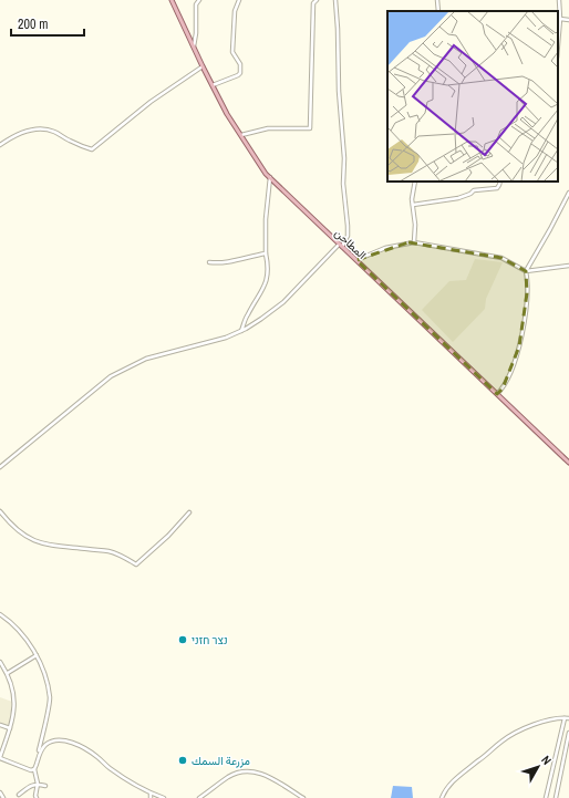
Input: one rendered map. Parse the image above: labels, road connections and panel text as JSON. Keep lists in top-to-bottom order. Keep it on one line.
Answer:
{"streets":{"main road":["المطاحن"]},"places":["נצר חזני","مزرعة السمك"],"scale_bar":"200 m","north":"top right"}
